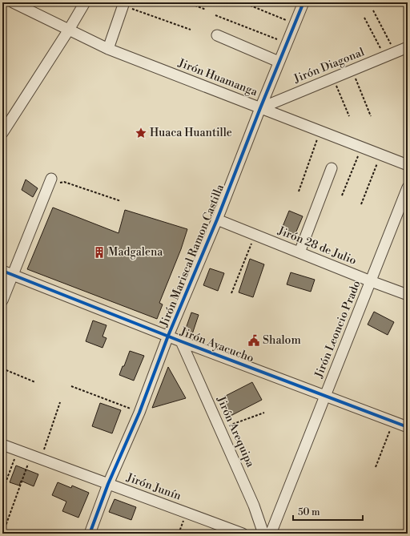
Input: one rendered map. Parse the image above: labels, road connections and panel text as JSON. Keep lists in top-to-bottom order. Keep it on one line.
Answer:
{"streets":{"street":["Jirón Diagonal","Jirón Huamanga","Jirón 28 de Julio","Jirón Mariscal Ramon Castilla","Jirón Leoncio Prado","Jirón Ayacucho","Jirón Arequipa","Jirón Junín"]},"crossings":[["Jirón Diagonal","Jirón Huamanga"],["Jirón Diagonal","Jirón Mariscal Ramon Castilla"],["Jirón Huamanga","Jirón Mariscal Ramon Castilla"],["Jirón 28 de Julio","Jirón Mariscal Ramon Castilla"],["Jirón 28 de Julio","Jirón Leoncio Prado"],["Jirón Mariscal Ramon Castilla","Jirón Ayacucho"],["Jirón Mariscal Ramon Castilla","Jirón Junín"],["Jirón Leoncio Prado","Jirón Ayacucho"],["Jirón Ayacucho","Jirón Arequipa"]],"places":{"place":["Huaca Huantille"],"building":["Madgalena"],"public building":["Shalom"]},"scale_bar":"50 m"}
